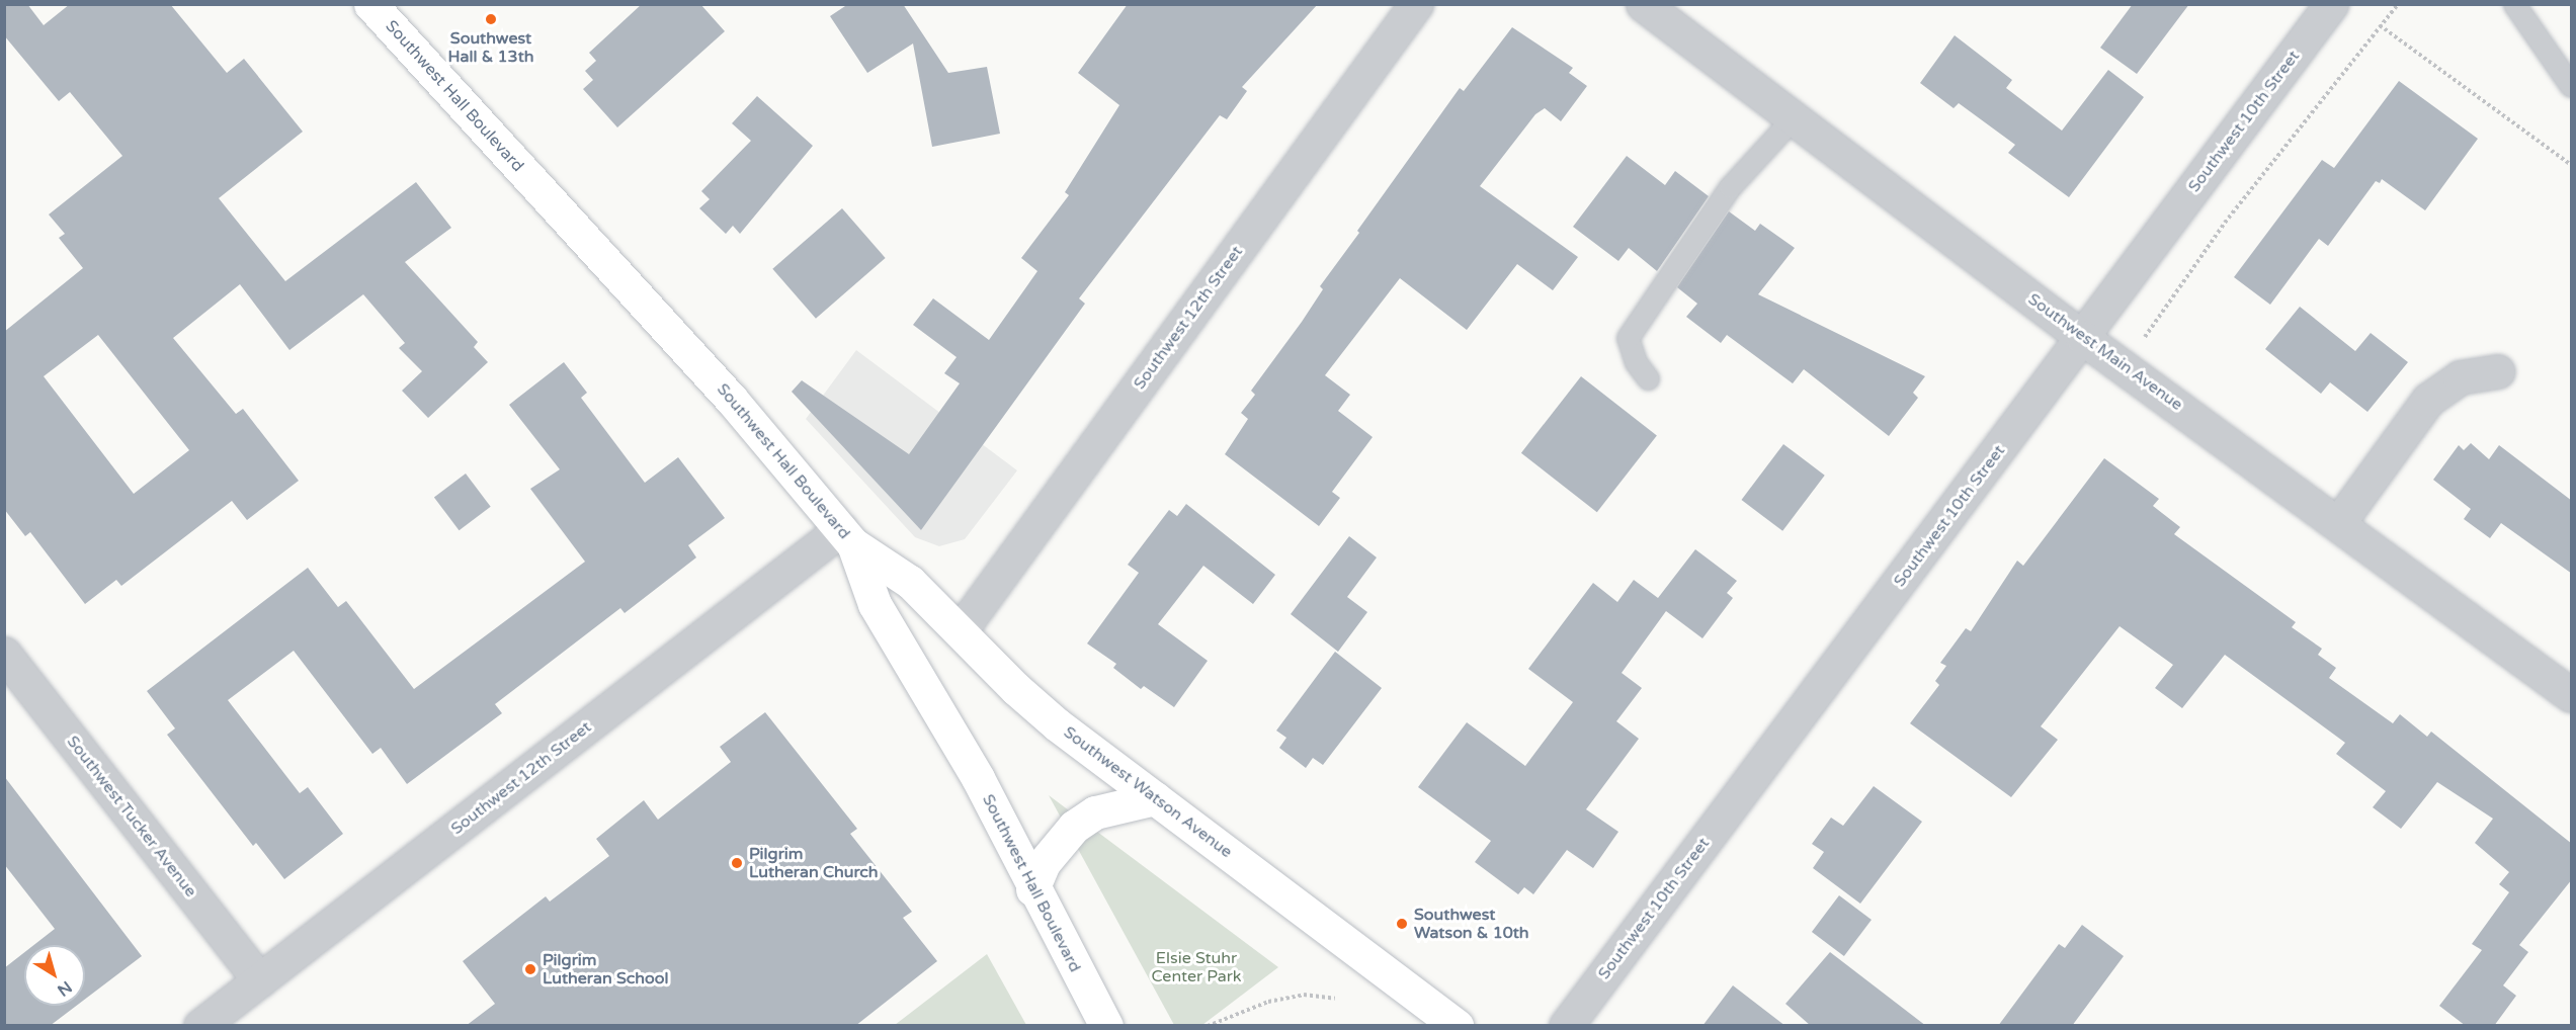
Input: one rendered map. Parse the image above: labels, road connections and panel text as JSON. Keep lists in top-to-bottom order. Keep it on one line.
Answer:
{"streets":{"main road":["Southwest Hall Boulevard","Southwest Watson Avenue"],"street":["Southwest 10th Street","Southwest 12th Street","Southwest Main Avenue","Southwest Tucker Avenue"]},"crossings":[["Southwest Hall Boulevard","Southwest 12th Street"],["Southwest Hall Boulevard","Southwest Watson Avenue"],["Southwest 10th Street","Southwest Main Avenue"],["Southwest 12th Street","Southwest Watson Avenue"],["Southwest 12th Street","Southwest Tucker Avenue"]],"parks":["Elsie Stuhr Center Park"],"places":["Southwest Hall & 13th","Pilgrim Lutheran Church","Southwest Watson & 10th","Pilgrim Lutheran School"],"north":"bottom right"}
